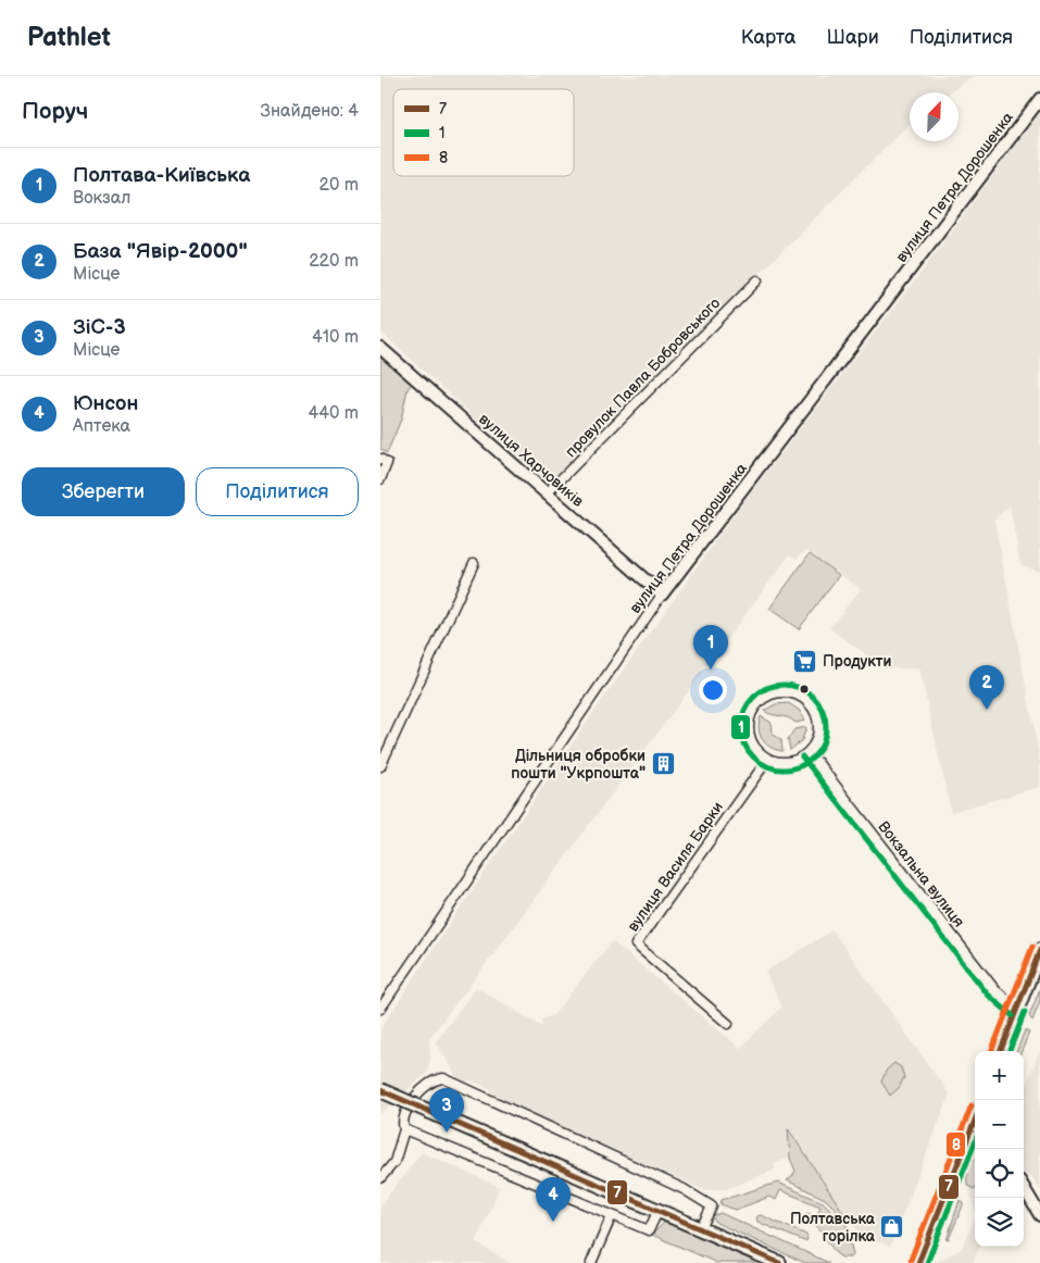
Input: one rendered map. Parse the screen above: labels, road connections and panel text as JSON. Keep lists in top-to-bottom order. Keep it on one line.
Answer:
{"streets":{"street":["вулиця Петра Дорошенка","провулок Павла Бобровського","вулиця Харчовиків","вулиця Василя Барки","Вокзальна вулиця"]},"crossings":[["вулиця Петра Дорошенка","вулиця Харчовиків"],["провулок Павла Бобровського","вулиця Харчовиків"],["вулиця Василя Барки","Вокзальна вулиця"]],"places":{"supermarket":["Продукти"],"building":["Дільниця обробки пошти \"Укрпошта\""],"shop":["Полтавська горілка"]},"lines":["transit line 1","transit line 8","transit line 7"],"legend":["7","1","8"],"north":"top right","page":{"header":"Pathlet","nav":["Карта","Шари","Поділитися"],"heading":["Поруч","Знайдено: 4"],"list":[{"mark":"1","name":"Полтава-Київська","note":"Вокзал","value":"20 m"},{"mark":"2","name":"База \"Явір-2000\"","note":"Місце","value":"220 m"},{"mark":"3","name":"ЗіС-3","note":"Місце","value":"410 m"},{"mark":"4","name":"Юнсон","note":"Аптека","value":"440 m"}],"buttons":["Зберегти","Поділитися"],"pins":["1","2","3","4"],"map_buttons":["+","−"]}}
